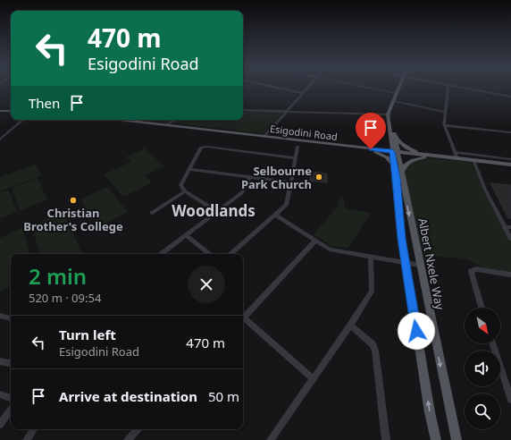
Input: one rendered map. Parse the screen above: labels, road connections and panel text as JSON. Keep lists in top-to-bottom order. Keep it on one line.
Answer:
{"streets":{"main road":["Esigodini Road","Albert Nxele Way"]},"crossings":[["Esigodini Road","Albert Nxele Way"]],"districts":["Woodlands"],"places":["Selbourne Park Church","Christian Brother's College"],"north":"bottom right","page":{"turn":["470 m","Esigodini Road"],"then":"Then","heading":["2 min","520 m · 09:54"],"list":[{"name":"Turn left","note":"Esigodini Road","value":"470 m"},{"name":"Arrive at destination","value":"50 m"}]}}
